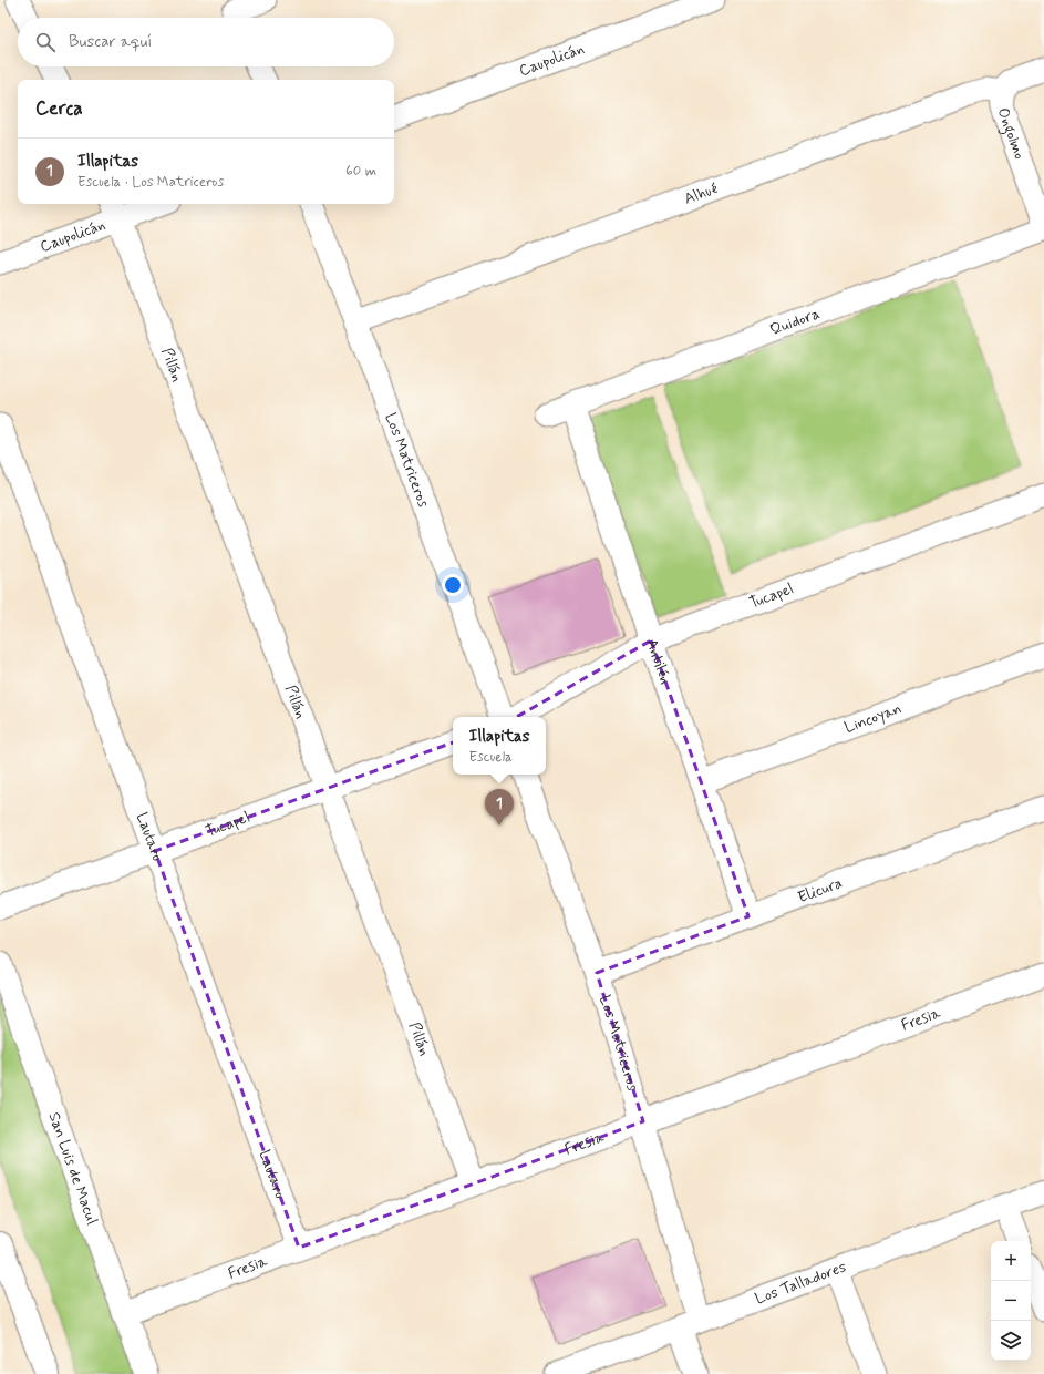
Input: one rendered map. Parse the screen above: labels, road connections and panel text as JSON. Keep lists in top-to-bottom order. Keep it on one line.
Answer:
{"streets":{"street":["Caupolicán","Ongolmo","Alhué","Quidora","Pillán","Los Matriceros","Tucapel","Antilén","Lincoyan","Lautaro","Elicura","Fresia","San Luis de Macul","Los Talladores"]},"crossings":[["Caupolicán","Pillán"],["Ongolmo","Alhué"],["Alhué","Los Matriceros"],["Quidora","Antilén"],["Pillán","Tucapel"],["Pillán","Fresia"],["Los Matriceros","Elicura"],["Los Matriceros","Fresia"],["Los Matriceros","Los Talladores"],["Tucapel","Antilén"],["Tucapel","Lautaro"],["Antilén","Lincoyan"],["Antilén","Elicura"],["Lautaro","Fresia"],["Fresia","San Luis de Macul"]],"page":{"search":"Buscar aquí","heading":"Cerca","list":[{"mark":"1","name":"Illapitas","note":"Escuela · Los Matriceros","value":"60 m"}],"popup":["Illapitas","Escuela"],"pins":"1","map_buttons":["+","−"]}}
